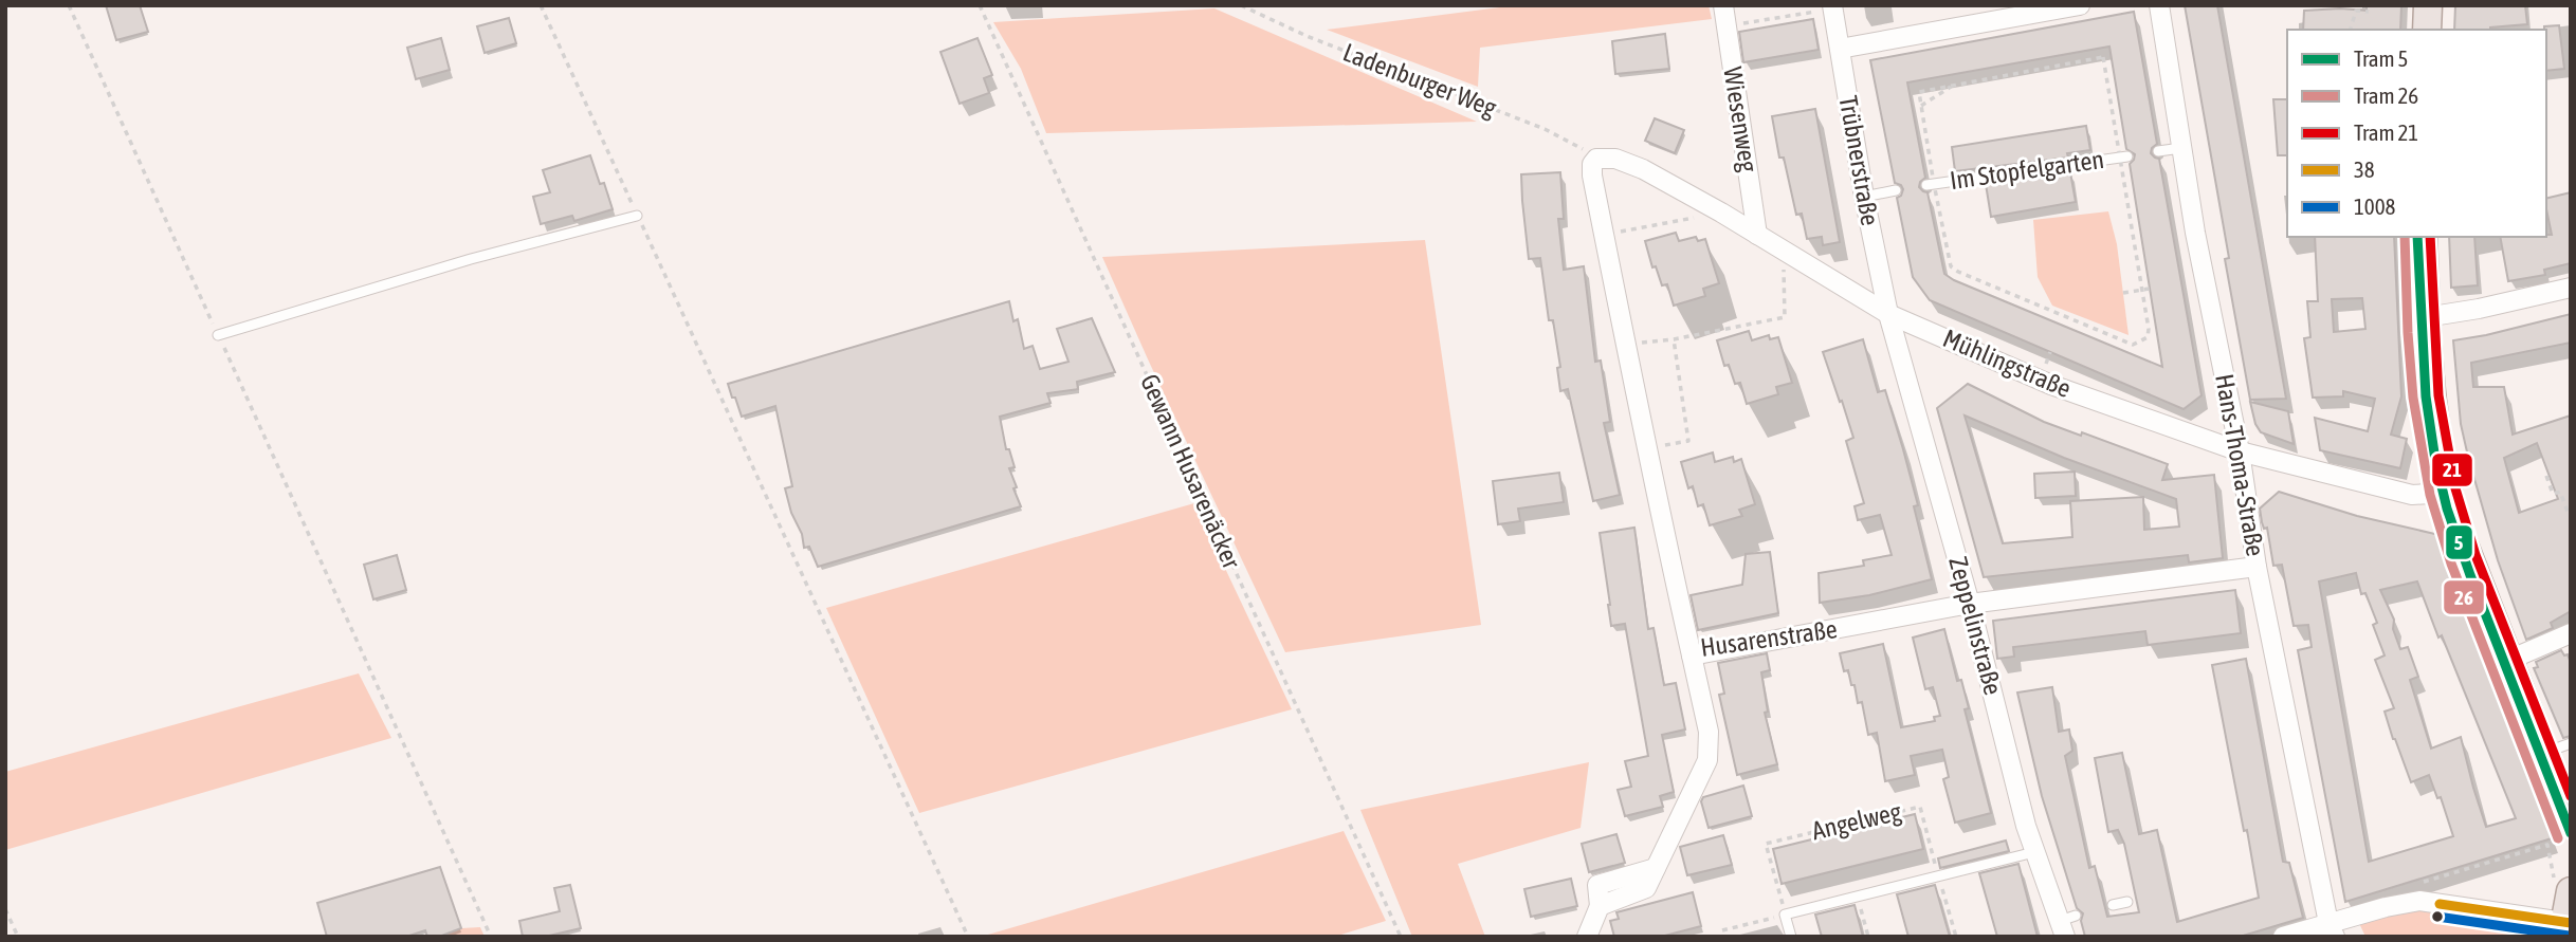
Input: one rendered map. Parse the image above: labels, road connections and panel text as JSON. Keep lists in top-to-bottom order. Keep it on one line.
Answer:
{"streets":{"street":["Wiesenweg","Trübnerstraße","Mühlingstraße","Hans-Thoma-Straße","Zeppelinstraße","Husarenstraße"],"lane":["Im Stopfelgarten"],"path":["Ladenburger Weg","Gewann Husarenäcker","Angelweg"]},"crossings":[["Ladenburger Weg","Mühlingstraße"],["Ladenburger Weg","Husarenstraße"],["Wiesenweg","Mühlingstraße"],["Trübnerstraße","Mühlingstraße"],["Trübnerstraße","Zeppelinstraße"],["Mühlingstraße","Hans-Thoma-Straße"],["Mühlingstraße","Zeppelinstraße"],["Mühlingstraße","Husarenstraße"],["Hans-Thoma-Straße","Husarenstraße"],["Zeppelinstraße","Husarenstraße"]],"lines":["tram line 5","tram line 26","tram line 21","transit line 38","transit line 1008"],"legend":["Tram 5","Tram 26","Tram 21","38","1008"]}
